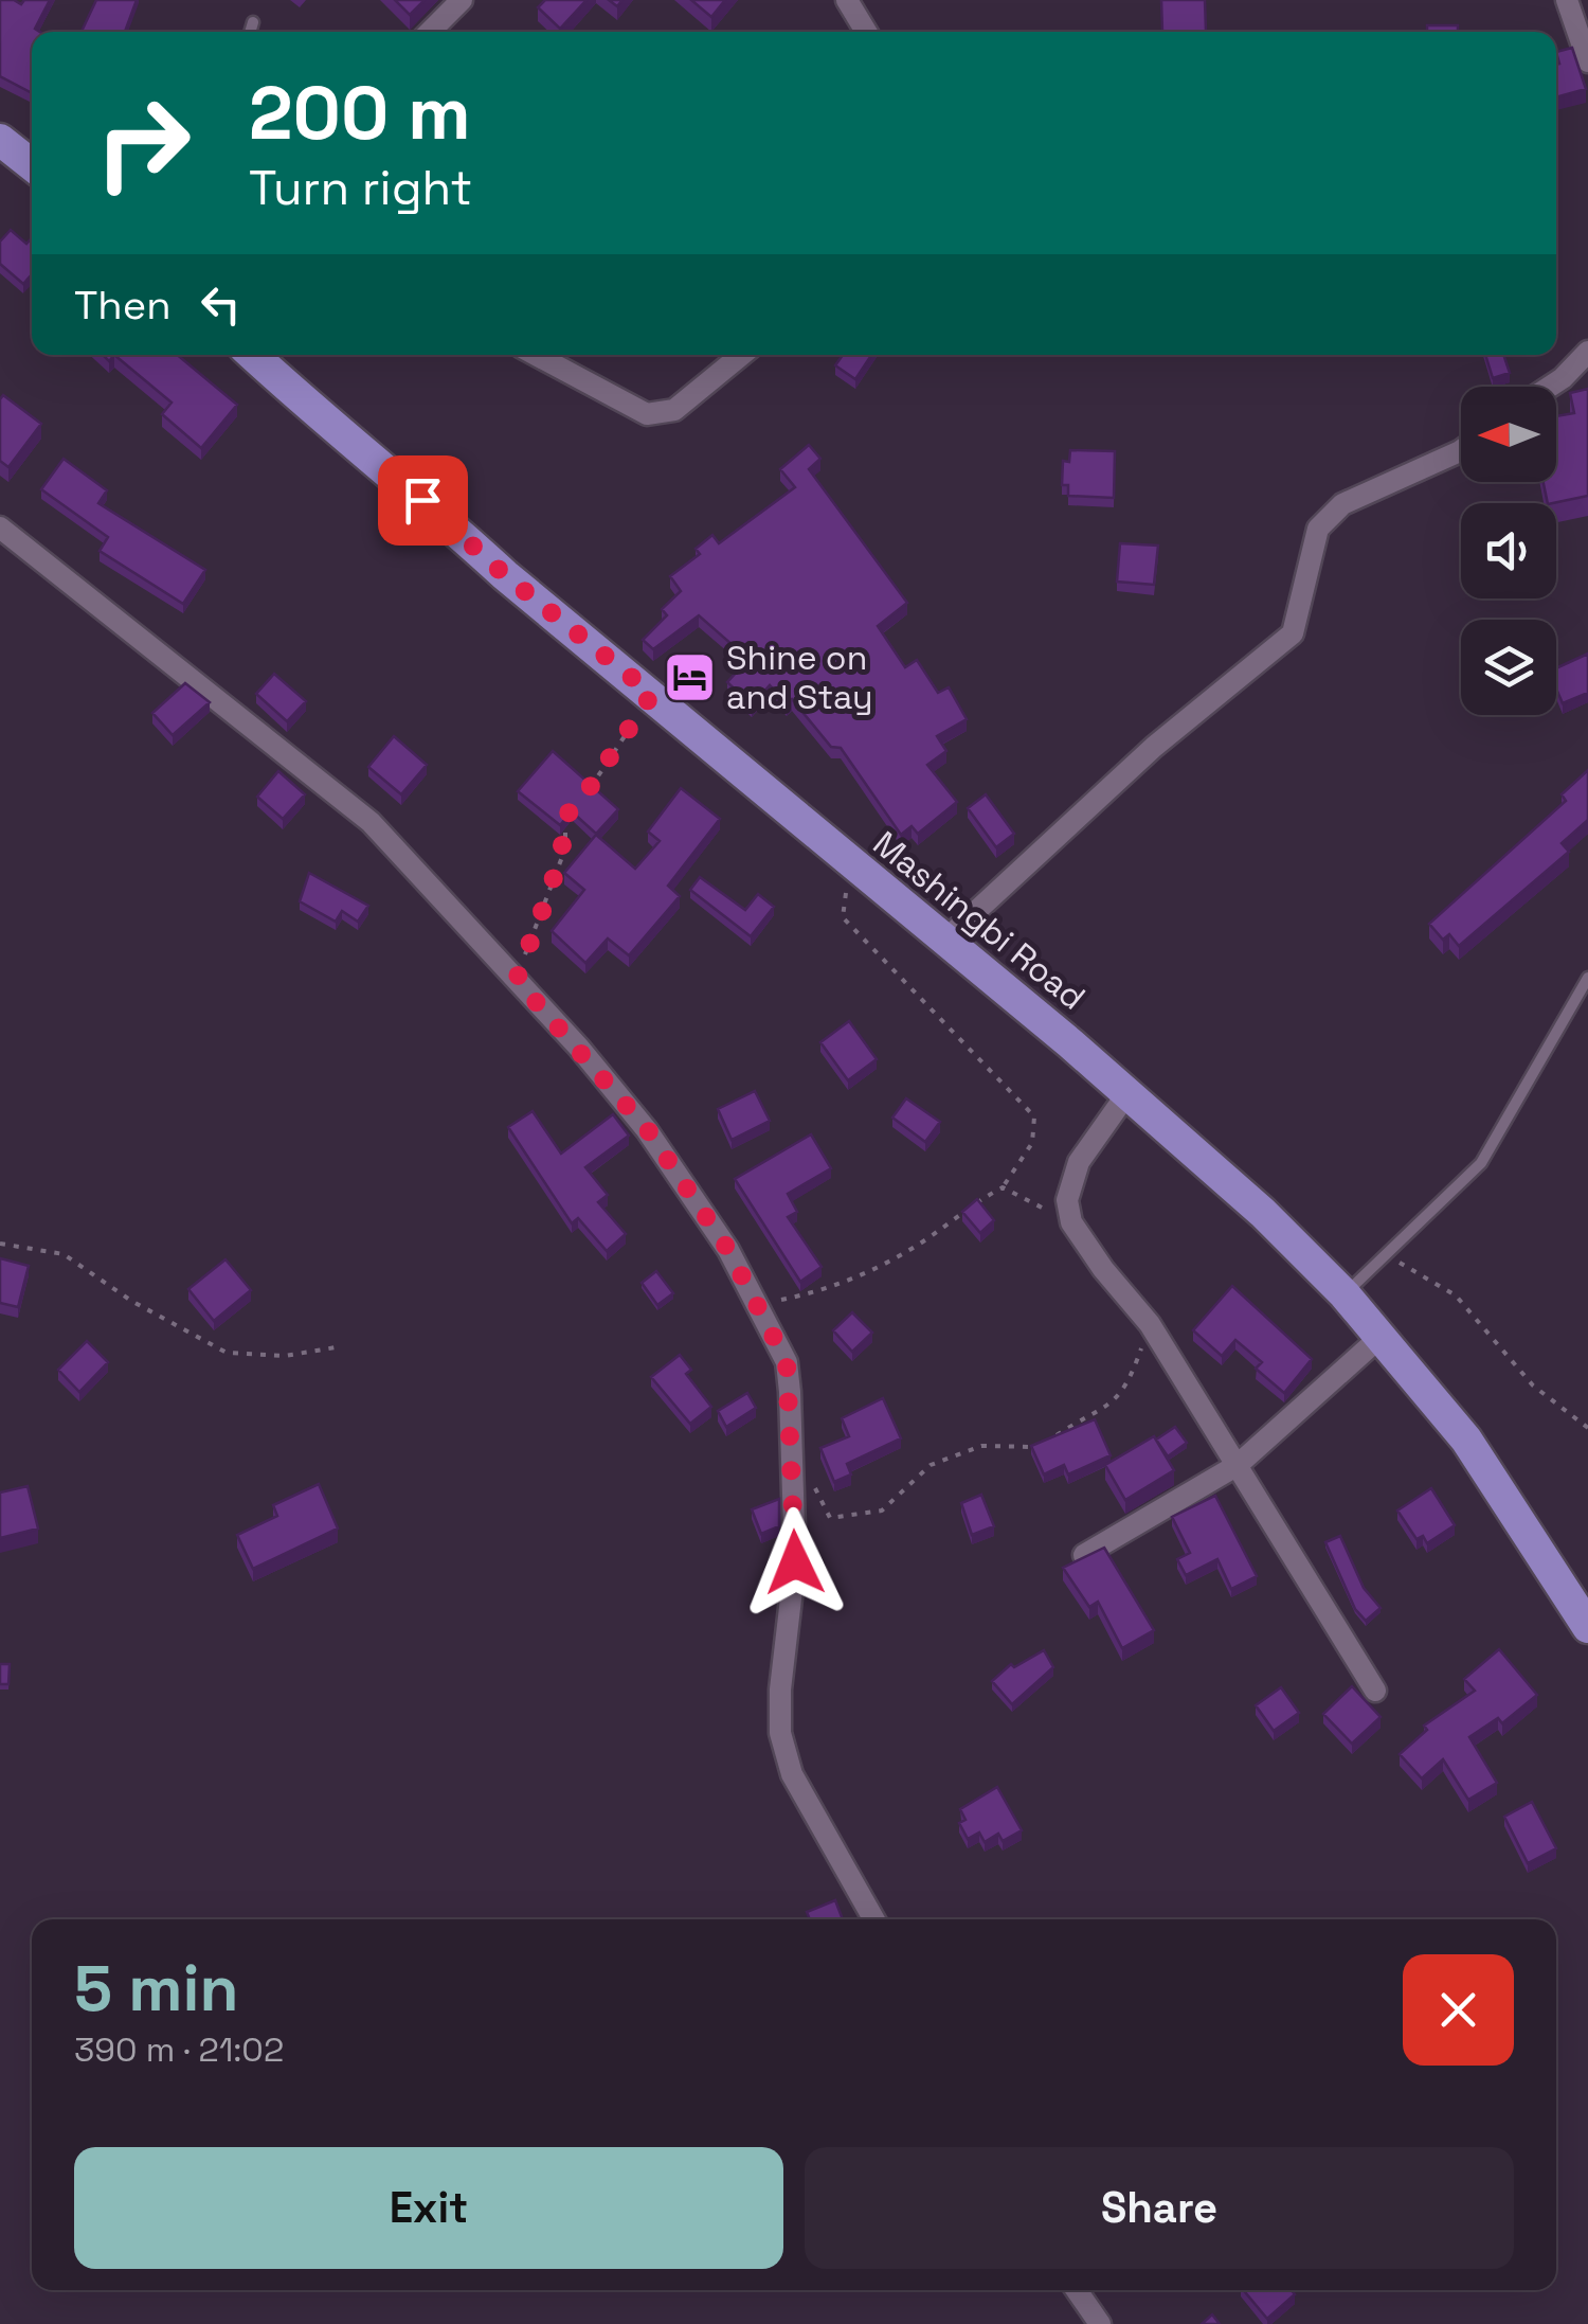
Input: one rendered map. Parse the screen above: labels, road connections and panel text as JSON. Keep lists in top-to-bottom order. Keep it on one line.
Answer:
{"streets":{"main road":["Mashingbi Road"]},"places":{"hotel":["Shine on and Stay"]},"north":"left","page":{"turn":["200 m","Turn right"],"then":"Then","heading":["5 min","390 m · 21:02"],"buttons":["Exit","Share"]}}
